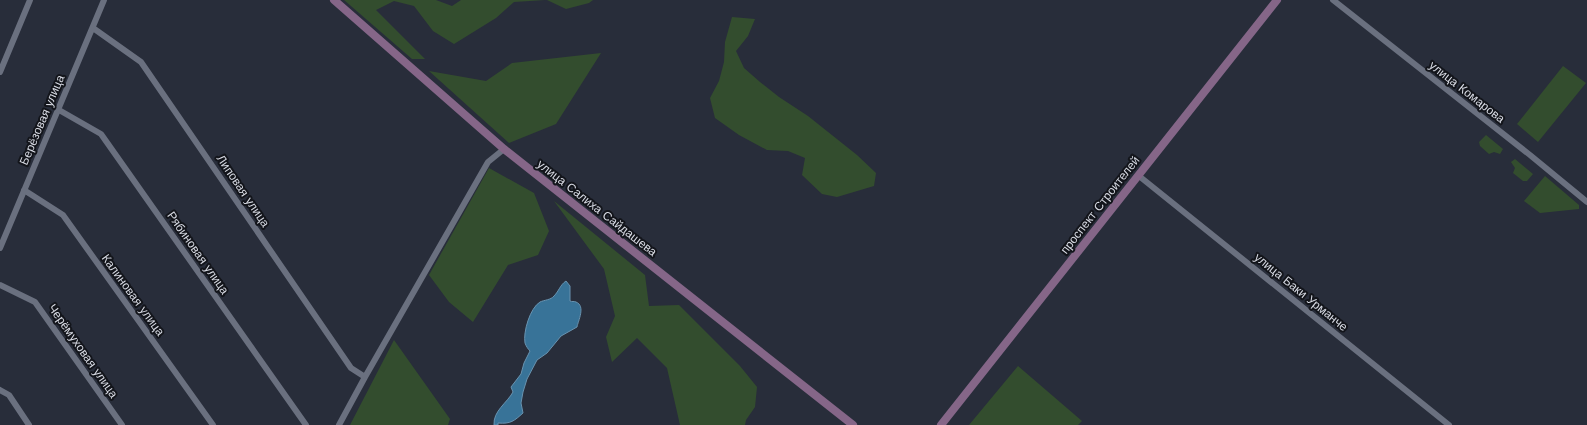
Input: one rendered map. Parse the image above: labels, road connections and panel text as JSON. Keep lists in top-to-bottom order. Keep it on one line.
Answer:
{"streets":{"street":["улица Комарова","Берёзовая улица","Липовая улица","проспект Строителей","улица Салиха Сайдашева","Рябиновая улица","улица Баки Урманче","Калиновая улица","Черёмуховая улица"]},"crossings":[["Берёзовая улица","Липовая улица"],["Берёзовая улица","Рябиновая улица"],["Берёзовая улица","Калиновая улица"],["проспект Строителей","улица Баки Урманче"]]}
